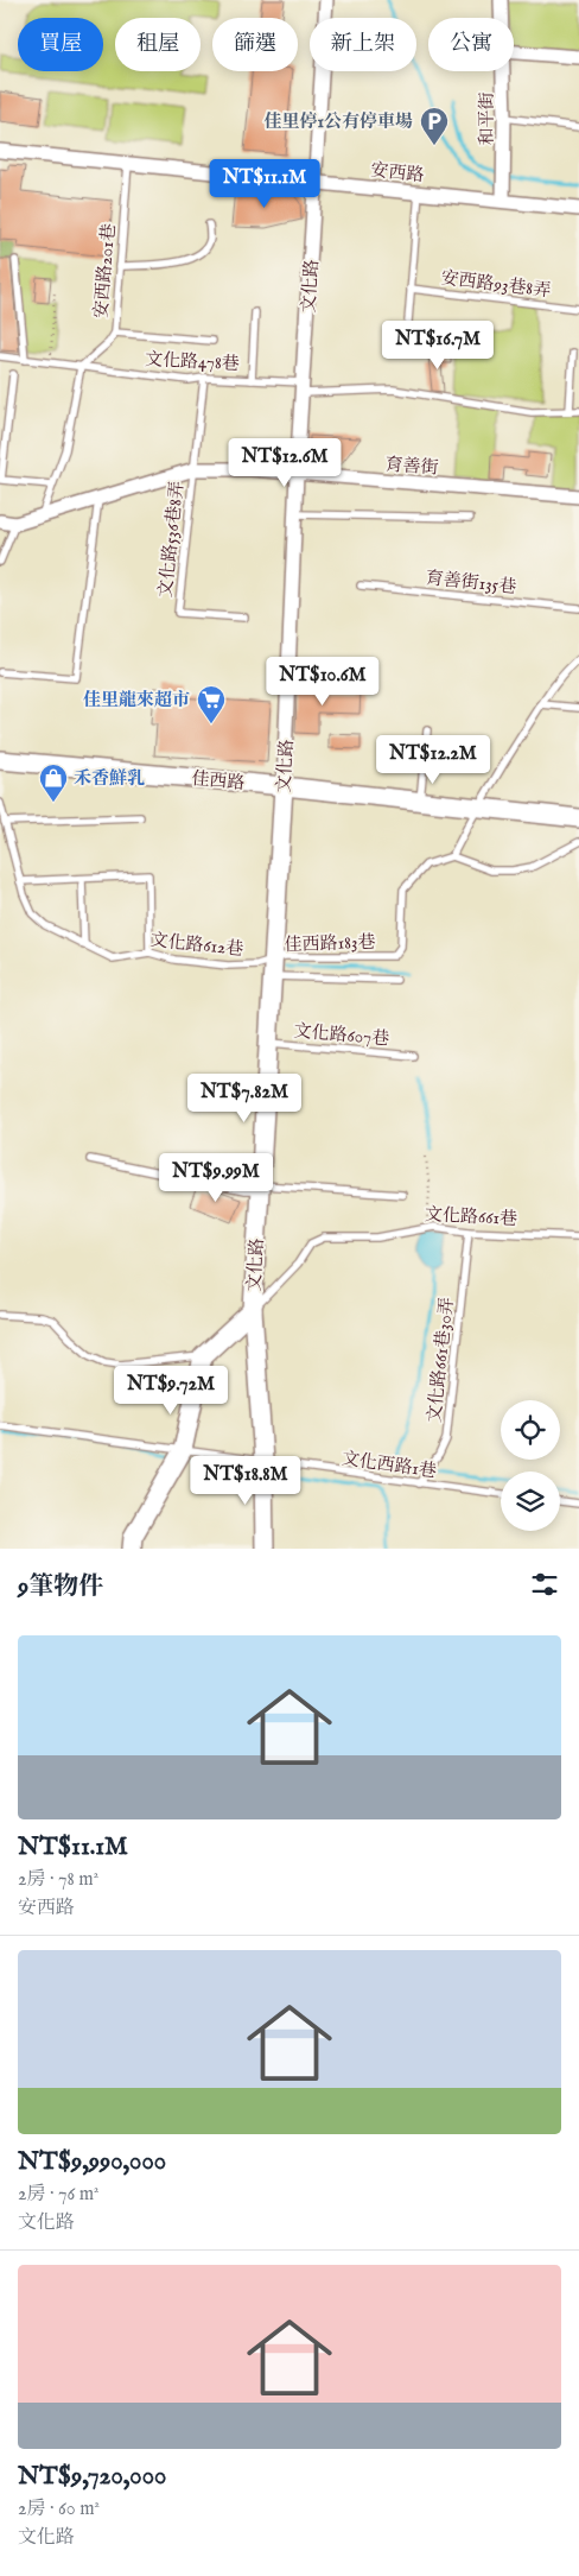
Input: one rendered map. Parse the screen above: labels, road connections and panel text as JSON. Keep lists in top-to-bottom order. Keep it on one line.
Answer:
{"streets":{"street":["和平街","安西路","文化路","育善街","佳西路"],"lane":["安西路201巷","安西路93巷8弄","文化路478巷","文化路536巷8弄","育善街135巷","佳西路183巷","文化路612巷","文化路607巷","文化路661巷","文化路661巷30弄","文化西路1巷"]},"crossings":[["和平街","安西路"],["安西路","安西路201巷"],["安西路","文化路"],["安西路201巷","文化路478巷"],["文化路","文化路478巷"],["文化路","育善街"],["文化路","佳西路"],["文化路","佳西路183巷"],["文化路","文化路612巷"],["文化路","文化路607巷"],["文化路","文化路661巷"],["文化路","文化西路1巷"],["文化路478巷","文化路536巷8弄"],["育善街","文化路536巷8弄"],["佳西路183巷","文化路612巷"],["文化路661巷","文化路661巷30弄"],["文化路661巷30弄","文化西路1巷"]],"places":{"parking":["佳里停1公有停車場"],"supermarket":["佳里龍來超市"],"shop":["禾香鮮乳"]},"page":{"chip":["買屋","租屋","篩選","新上架","公寓"],"price":["NT$11.1M","NT$16.7M","NT$12.6M","NT$10.6M","NT$12.2M","NT$7.82M","NT$9.99M","NT$9.72M","NT$18.8M"],"heading":"9筆物件","list":[{"name":"NT$11.1M","note":"2房 · 78 m² · 安西路"},{"name":"NT$9,990,000","note":"2房 · 76 m² · 文化路"},{"name":"NT$9,720,000","note":"2房 · 60 m² · 文化路"}]}}
